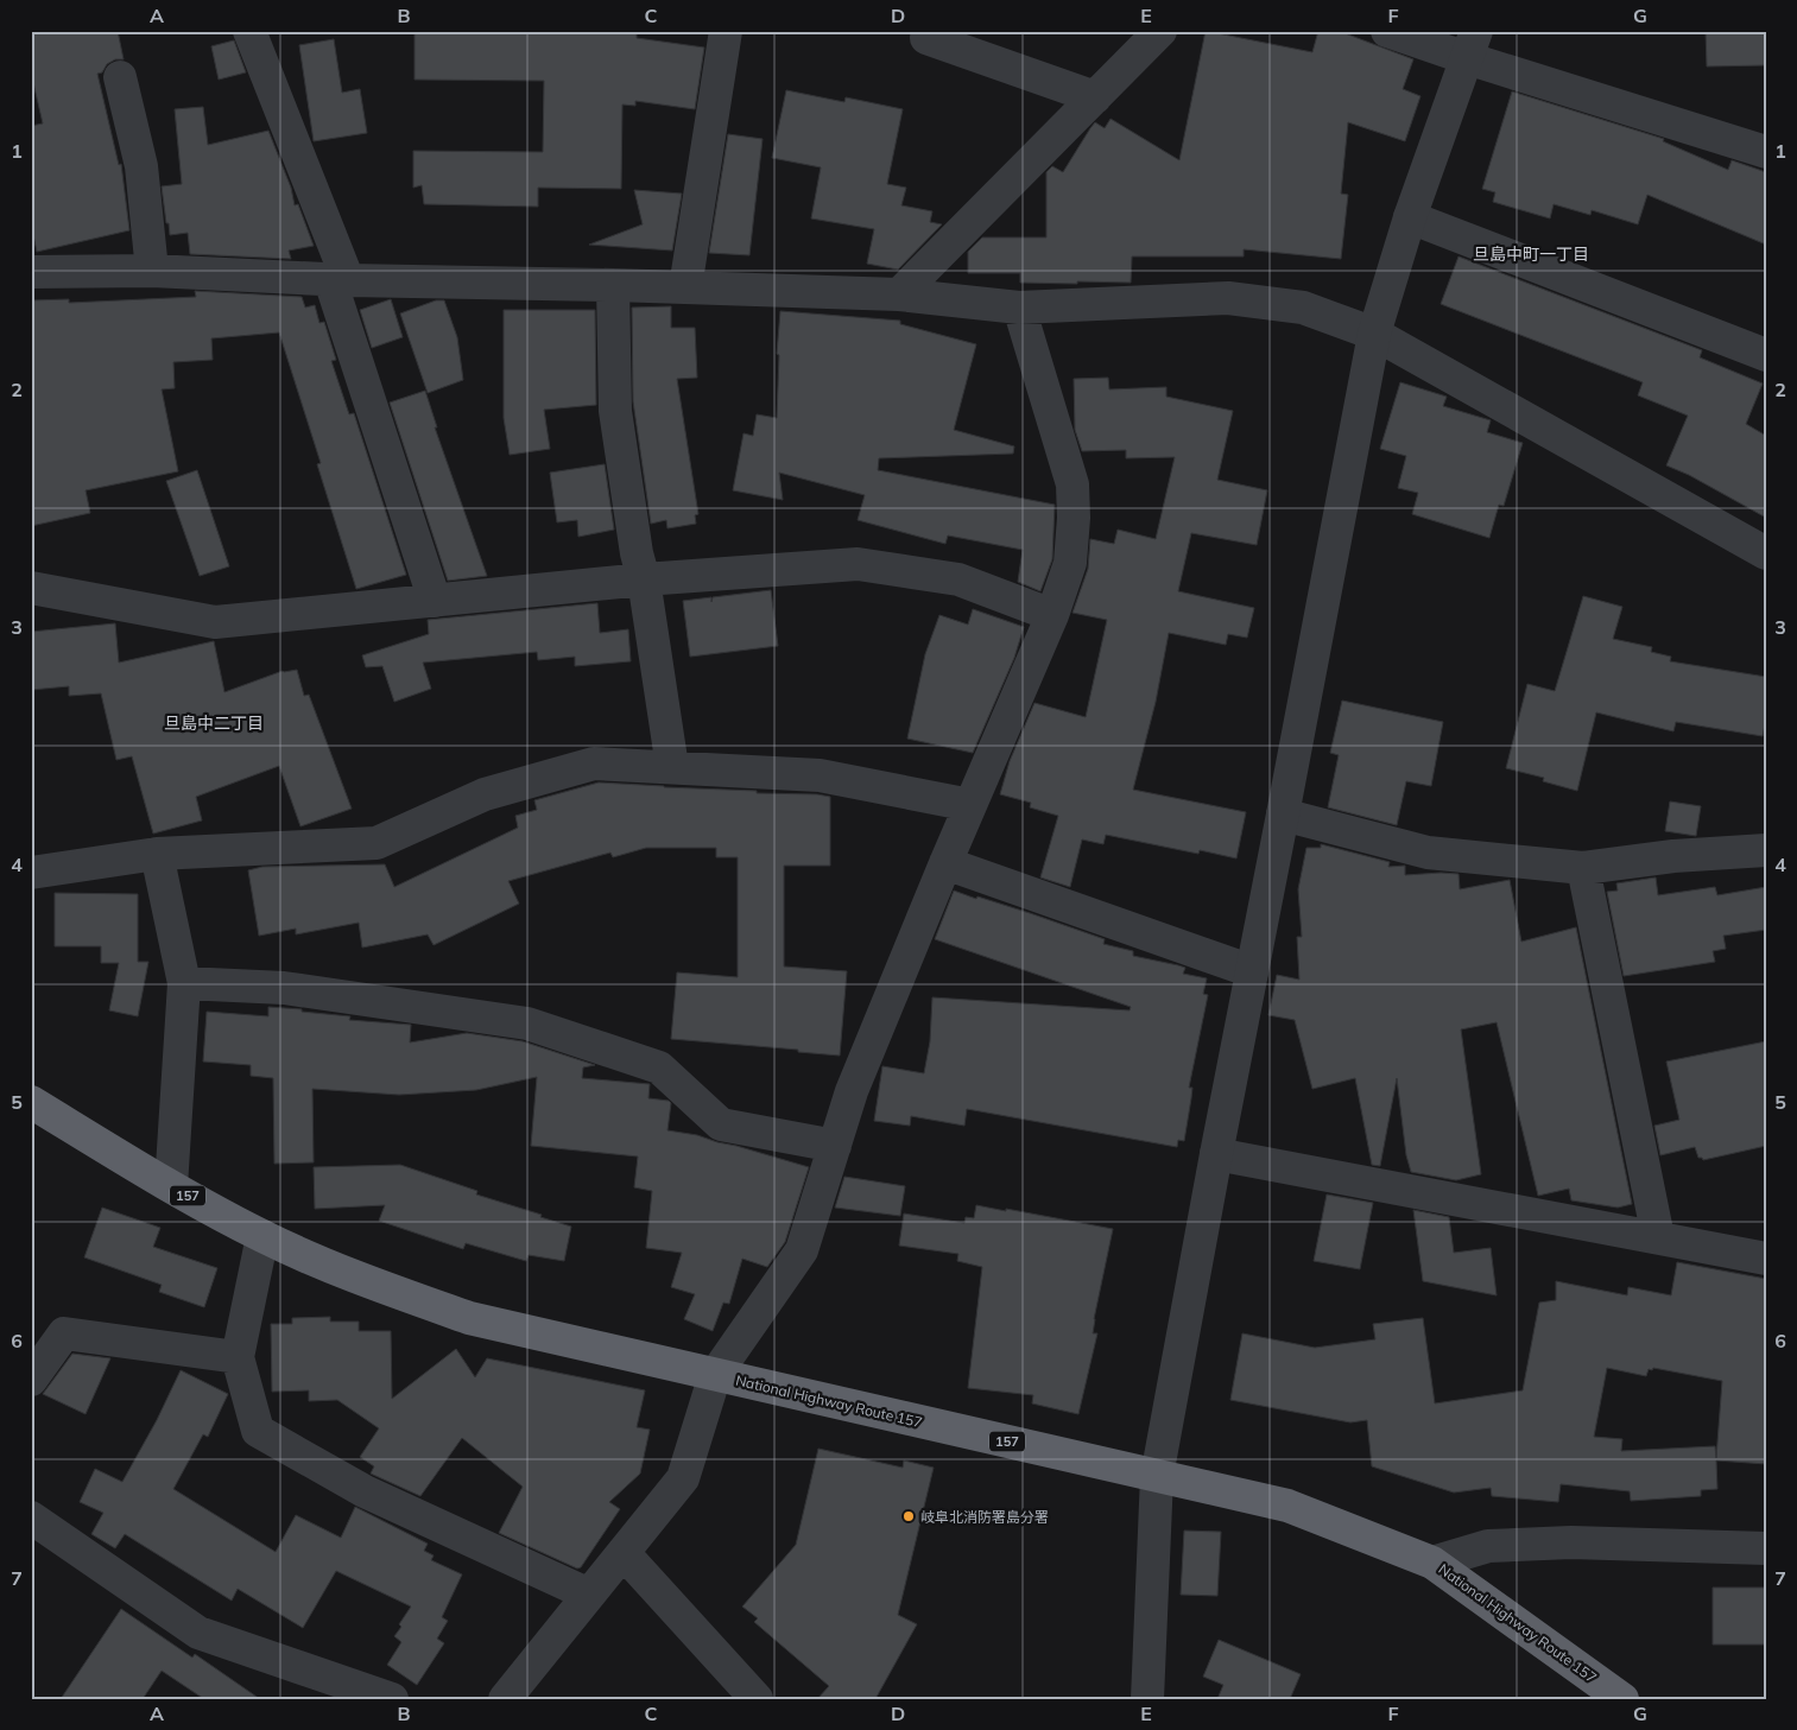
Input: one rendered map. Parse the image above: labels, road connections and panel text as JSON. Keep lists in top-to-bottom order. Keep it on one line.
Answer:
{"streets":{"highway":["157","National Highway Route 157"]},"districts":["旦島中町一丁目","旦島中二丁目"],"places":["岐阜北消防署島分署"],"grid":{"columns":["A","B","C","D","E","F","G"],"rows":["1","2","3","4","5","6","7"]}}
